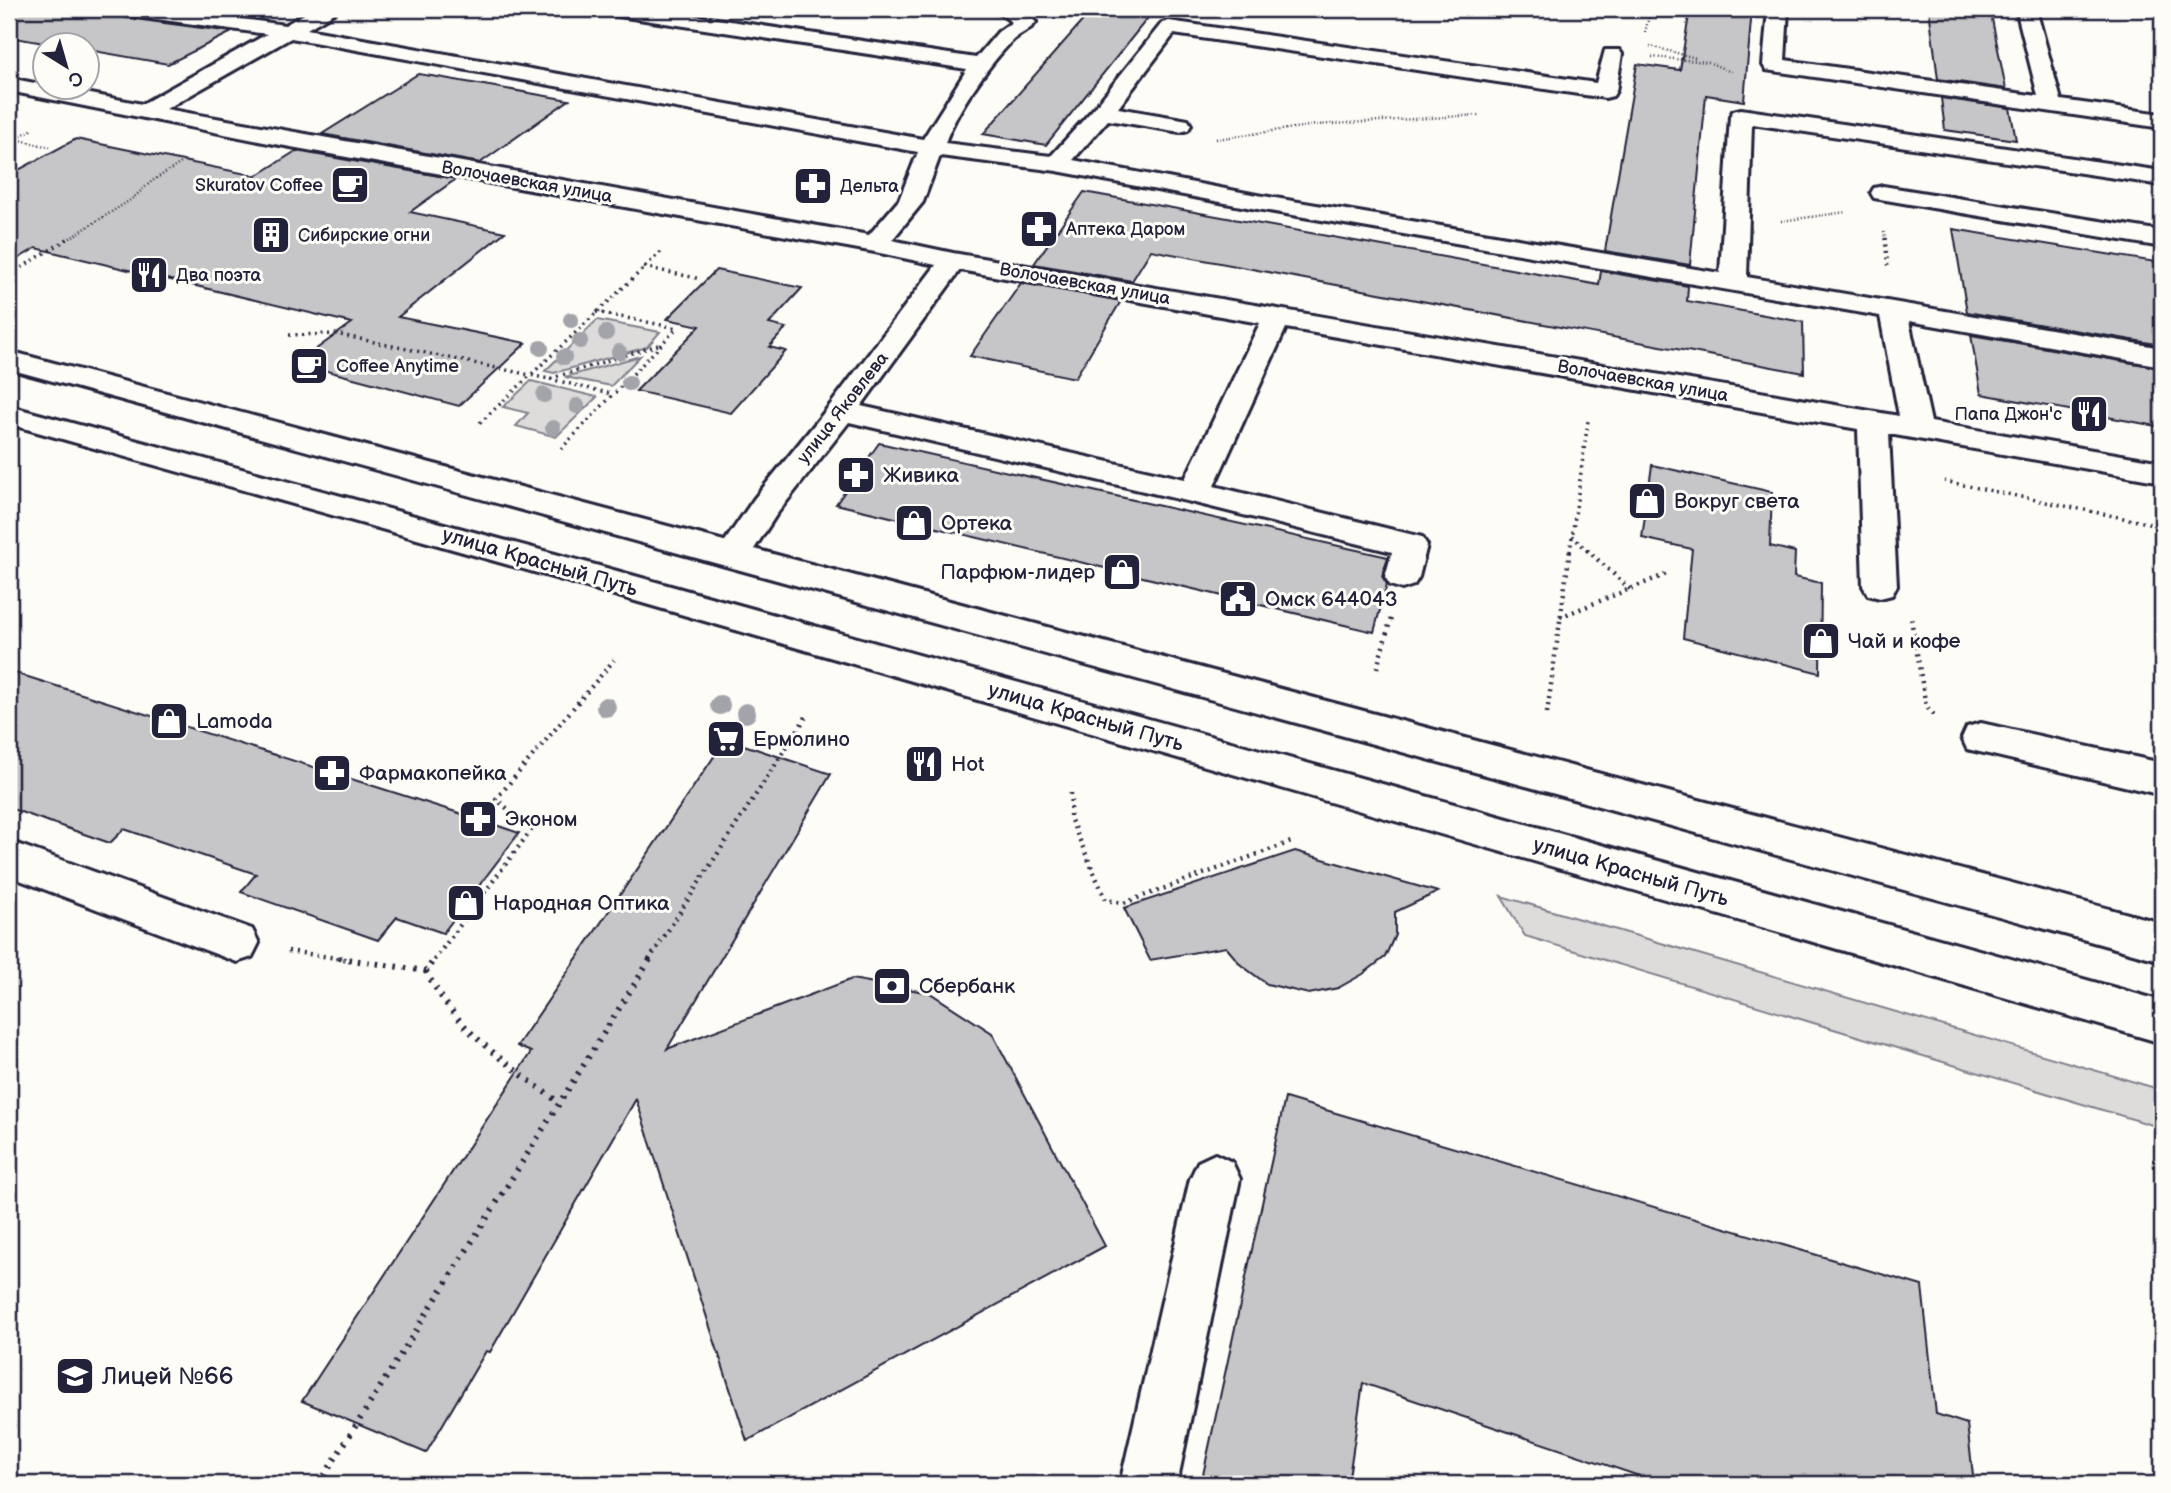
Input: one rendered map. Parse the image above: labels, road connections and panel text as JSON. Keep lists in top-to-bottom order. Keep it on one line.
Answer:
{"streets":{"street":["Волочаевская улица","улица Яковлева","улица Красный Путь"]},"crossings":[["Волочаевская улица","улица Яковлева"],["улица Яковлева","улица Красный Путь"]],"places":{"cafe":["Skuratov Coffee","Coffee Anytime"],"pharmacy":["Дельта","Аптека Даром","Живика","Фармакопейка","Эконом"],"building":["Сибирские огни"],"restaurant":["Два поэта","Папа Джон'с","Hot"],"shop":["Вокруг света","Ортека","Парфюм-лидер","Чай и кофе","Lamoda","Народная Оптика"],"public building":["Омск 644043"],"supermarket":["Ермолино"],"bank":["Сбербанк"],"school or university":["Лицей №66"]},"north":"bottom right"}
